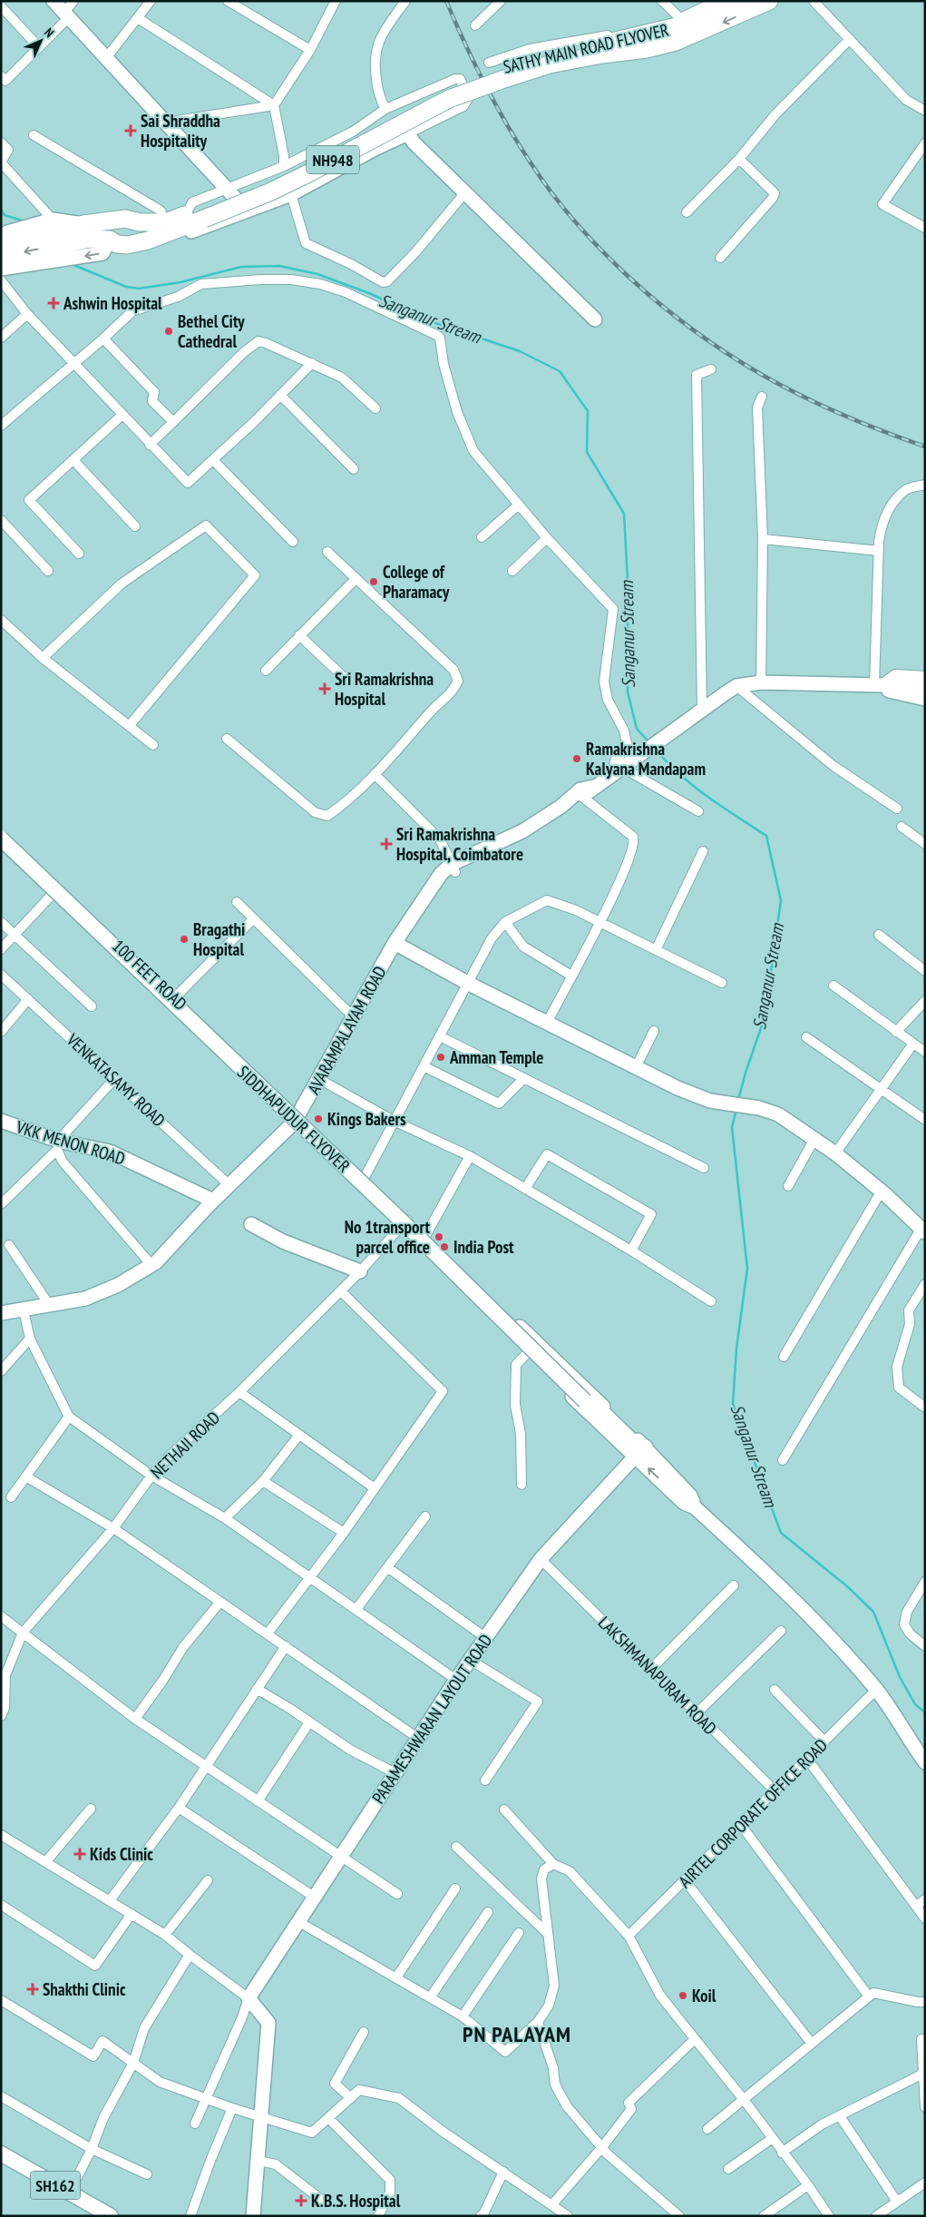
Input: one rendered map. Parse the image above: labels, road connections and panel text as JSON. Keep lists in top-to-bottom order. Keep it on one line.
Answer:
{"streets":{"highway":["SATHY MAIN ROAD FLYOVER","NH948"],"main road":["SIDDHAPUDUR FLYOVER","SH162"],"street":["100 FEET ROAD","AVARAMPALAYAM ROAD","VENKATASAMY ROAD","VKK MENON ROAD","NETHAJI ROAD","LAKSHMANAPURAM ROAD","PARAMESHWARAN LAYOUT ROAD","AIRTEL CORPORATE OFFICE ROAD"]},"crossings":[["SATHY MAIN ROAD FLYOVER","NH948"],["100 FEET ROAD","AVARAMPALAYAM ROAD"],["AVARAMPALAYAM ROAD","VENKATASAMY ROAD"],["AVARAMPALAYAM ROAD","VKK MENON ROAD"],["SIDDHAPUDUR FLYOVER","PARAMESHWARAN LAYOUT ROAD"],["LAKSHMANAPURAM ROAD","PARAMESHWARAN LAYOUT ROAD"],["LAKSHMANAPURAM ROAD","AIRTEL CORPORATE OFFICE ROAD"]],"districts":["PN PALAYAM"],"water":["Sanganur Stream"],"places":{"health":["Sai Shraddha Hospitality","Ashwin Hospital","Sri Ramakrishna Hospital","Sri Ramakrishna Hospital, Coimbatore","Kids Clinic","Shakthi Clinic","K.B.S. Hospital"],"other":["Bethel City Cathedral","College of Pharamacy","Ramakrishna Kalyana Mandapam","Bragathi Hospital","Amman Temple","Kings Bakers","No 1transport parcel office","India Post","Koil"]},"north":"top right"}
